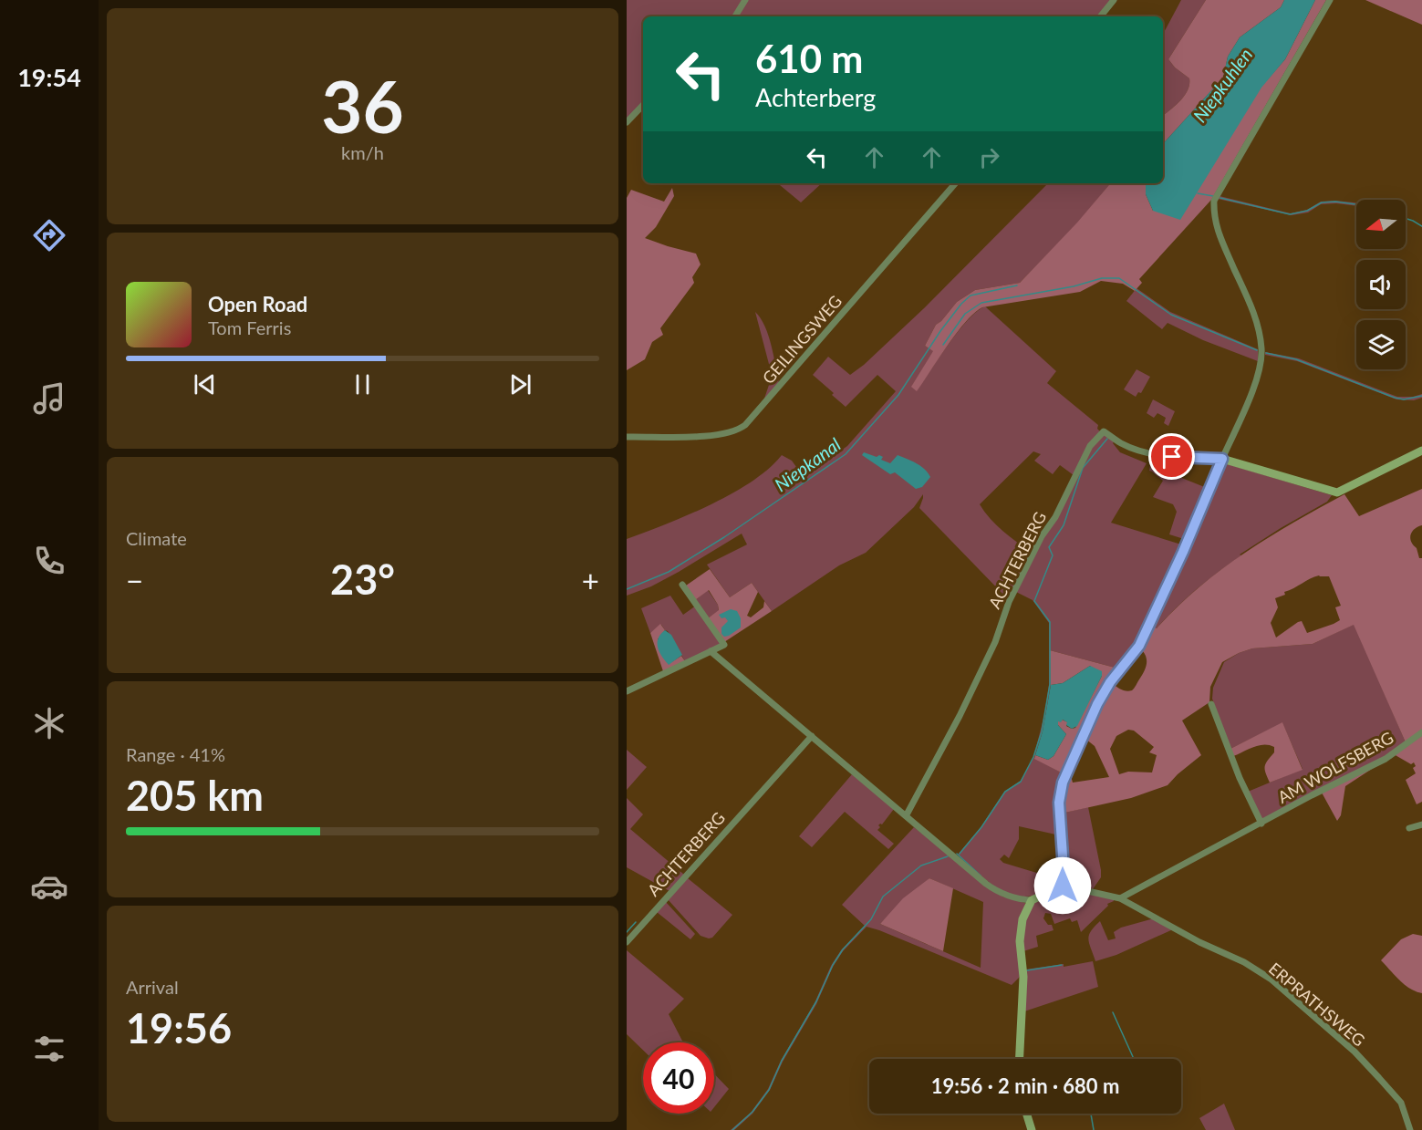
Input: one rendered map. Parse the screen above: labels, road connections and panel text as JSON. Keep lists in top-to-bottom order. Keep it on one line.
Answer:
{"streets":{"street":["GEILINGSWEG","ACHTERBERG","AM WOLFSBERG","ERPRATHSWEG"]},"crossings":[["AM WOLFSBERG","ERPRATHSWEG"]],"water":["Niepkuhlen","Niepkanal"],"north":"left","page":{"tabs":"19:54","tile":[["36","km/h"],"Climate",["Range · 41%","205 km"],["Arrival","19:56"]],"turn":["610 m","Achterberg"],"song":["Open Road","Tom Ferris"],"heat":["−","23°","+"],"limit":"40","trip":"19:56 · 2 min · 680 m"}}
